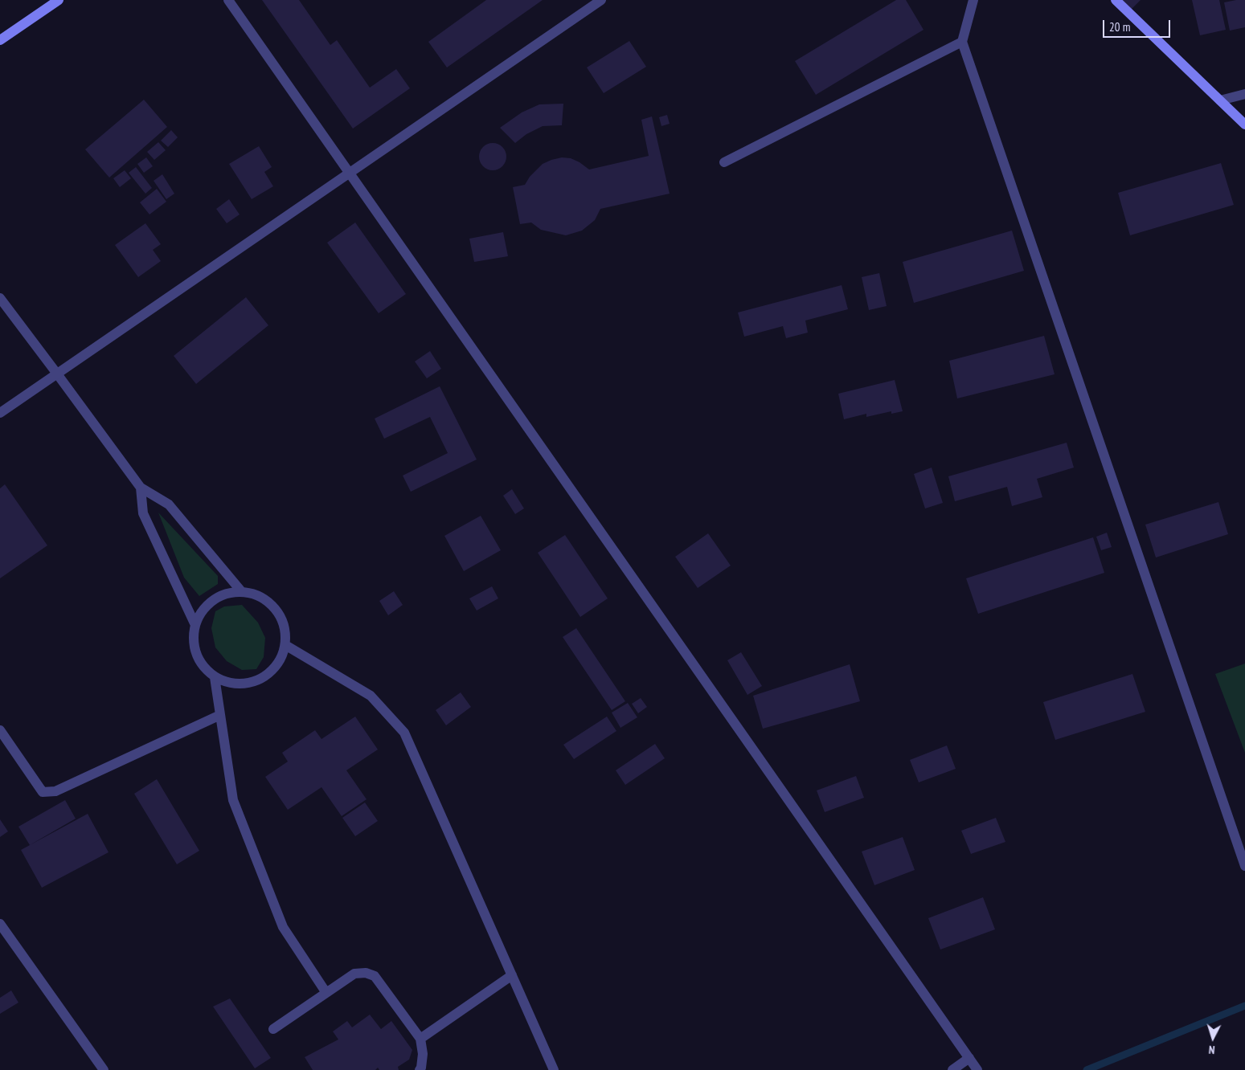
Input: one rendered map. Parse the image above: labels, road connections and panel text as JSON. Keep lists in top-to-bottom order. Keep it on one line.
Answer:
{"scale_bar":"20 m","north":"bottom"}
